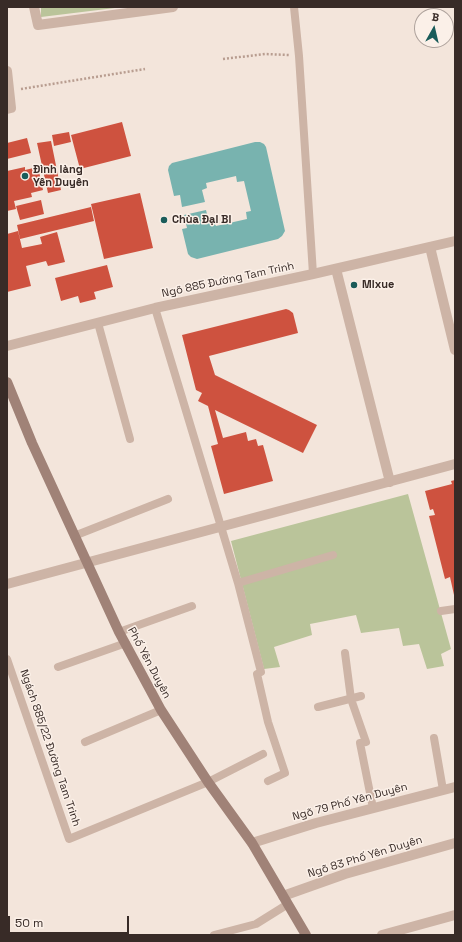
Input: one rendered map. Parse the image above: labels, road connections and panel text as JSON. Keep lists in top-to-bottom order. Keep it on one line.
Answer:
{"streets":{"street":["Ngõ 885 Đường Tam Trinh","Phố Yên Duyên","Ngõ 79 Phố Yên Duyên","Ngõ 83 Phố Yên Duyên"],"lane":["Ngách 885/22 Đường Tam Trinh"]},"crossings":[["Phố Yên Duyên","Ngách 885/22 Đường Tam Trinh"],["Phố Yên Duyên","Ngõ 79 Phố Yên Duyên"],["Phố Yên Duyên","Ngõ 83 Phố Yên Duyên"]],"places":["Đình làng Yên Duyên","Chùa Đại Bi","Mixue"],"scale_bar":"50 m","north":"top"}
